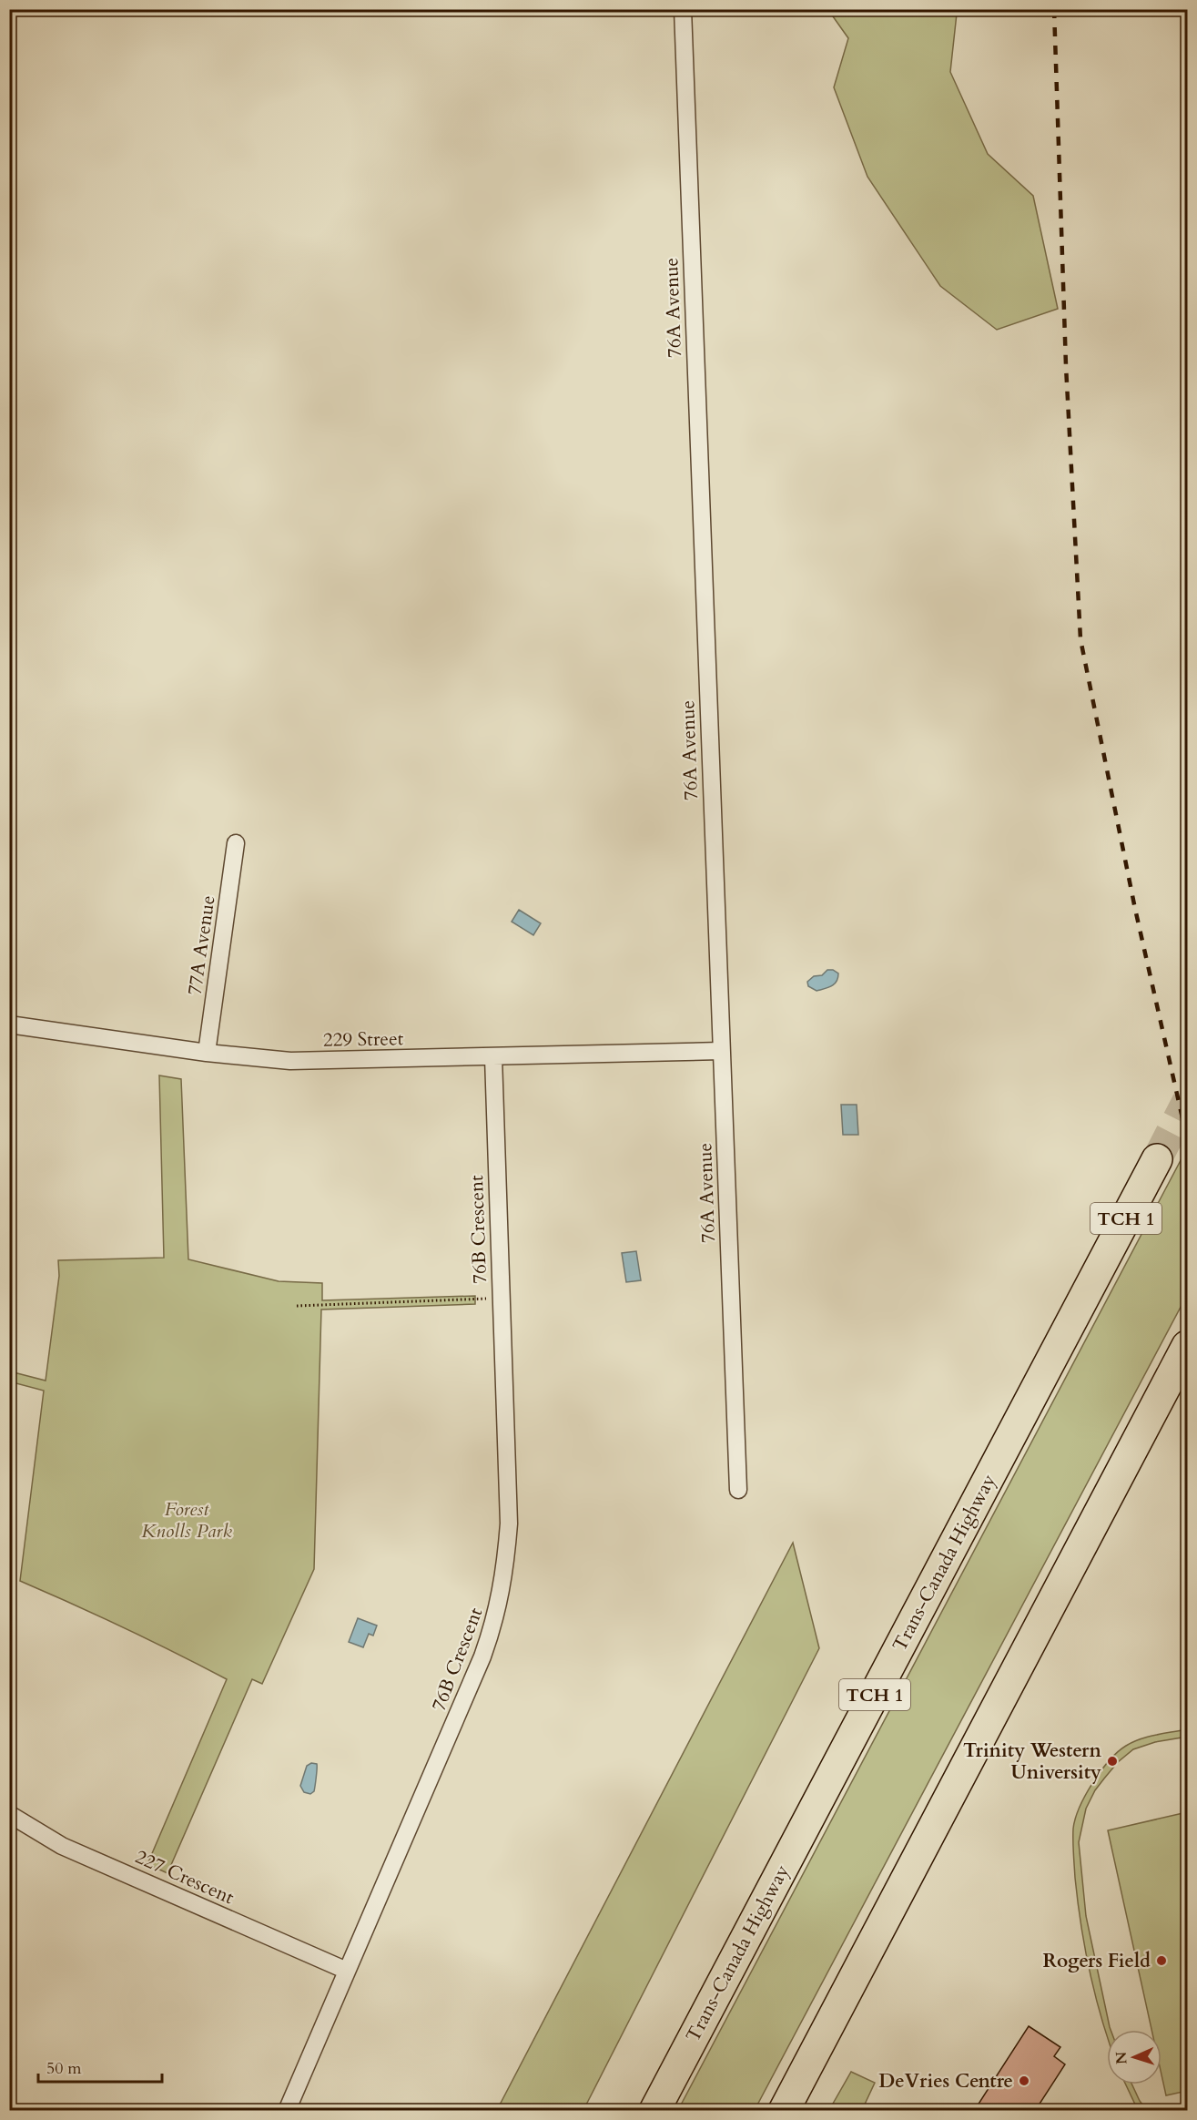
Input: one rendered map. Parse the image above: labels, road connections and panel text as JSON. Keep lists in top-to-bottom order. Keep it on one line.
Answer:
{"streets":{"highway":["TCH 1","Trans-Canada Highway"],"street":["76A Avenue","77A Avenue","229 Street","76B Crescent","227 Crescent"]},"crossings":[["76A Avenue","229 Street"],["77A Avenue","229 Street"],["229 Street","76B Crescent"],["76B Crescent","227 Crescent"]],"parks":["Forest Knolls Park"],"places":["Trinity Western University","Rogers Field","DeVries Centre"],"scale_bar":"50 m","north":"left"}
